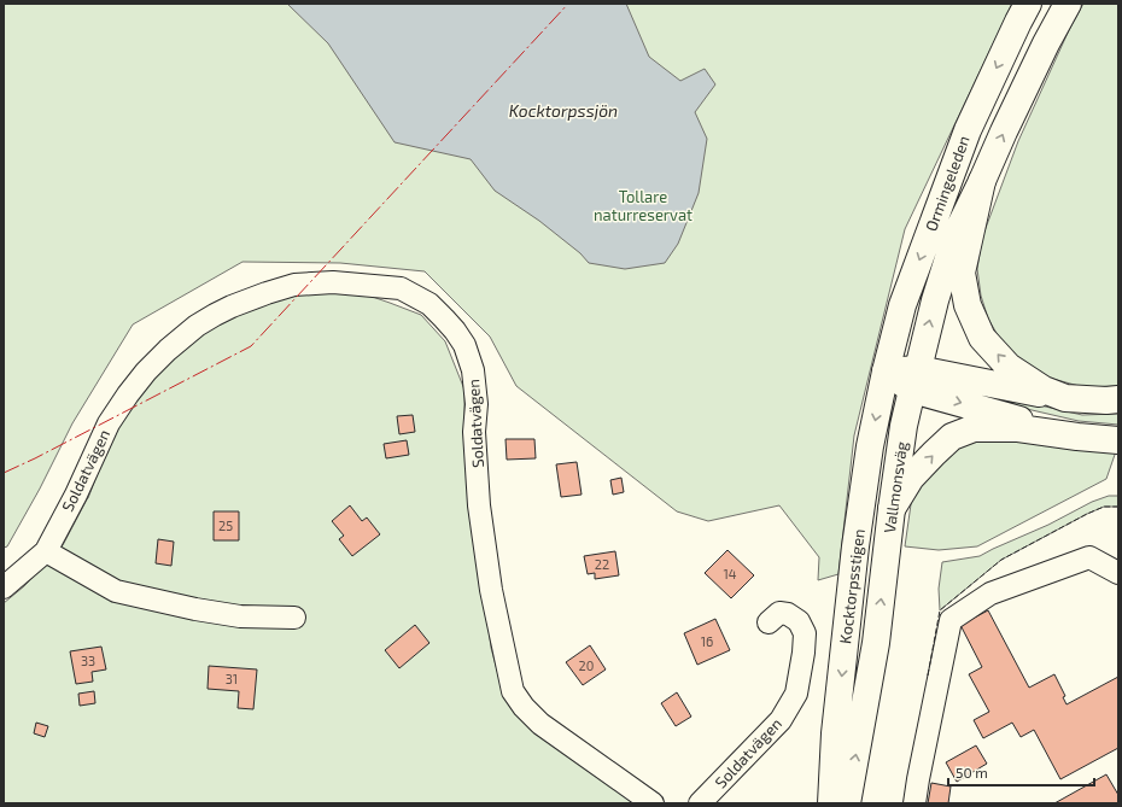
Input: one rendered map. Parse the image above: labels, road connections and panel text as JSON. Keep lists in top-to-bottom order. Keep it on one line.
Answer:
{"streets":{"main road":["Ormingeleden","Vallmonsväg","Kocktorpsstigen"],"street":["Soldatvägen"]},"crossings":[["Ormingeleden","Vallmonsväg"],["Ormingeleden","Kocktorpsstigen"]],"one_way":["Vallmonsväg","Kocktorpsstigen"],"water":["Kocktorpssjön"],"parks":["Tollare naturreservat"],"house_numbers":["25","22","14","16","33","20","31"],"scale_bar":"50 m"}
